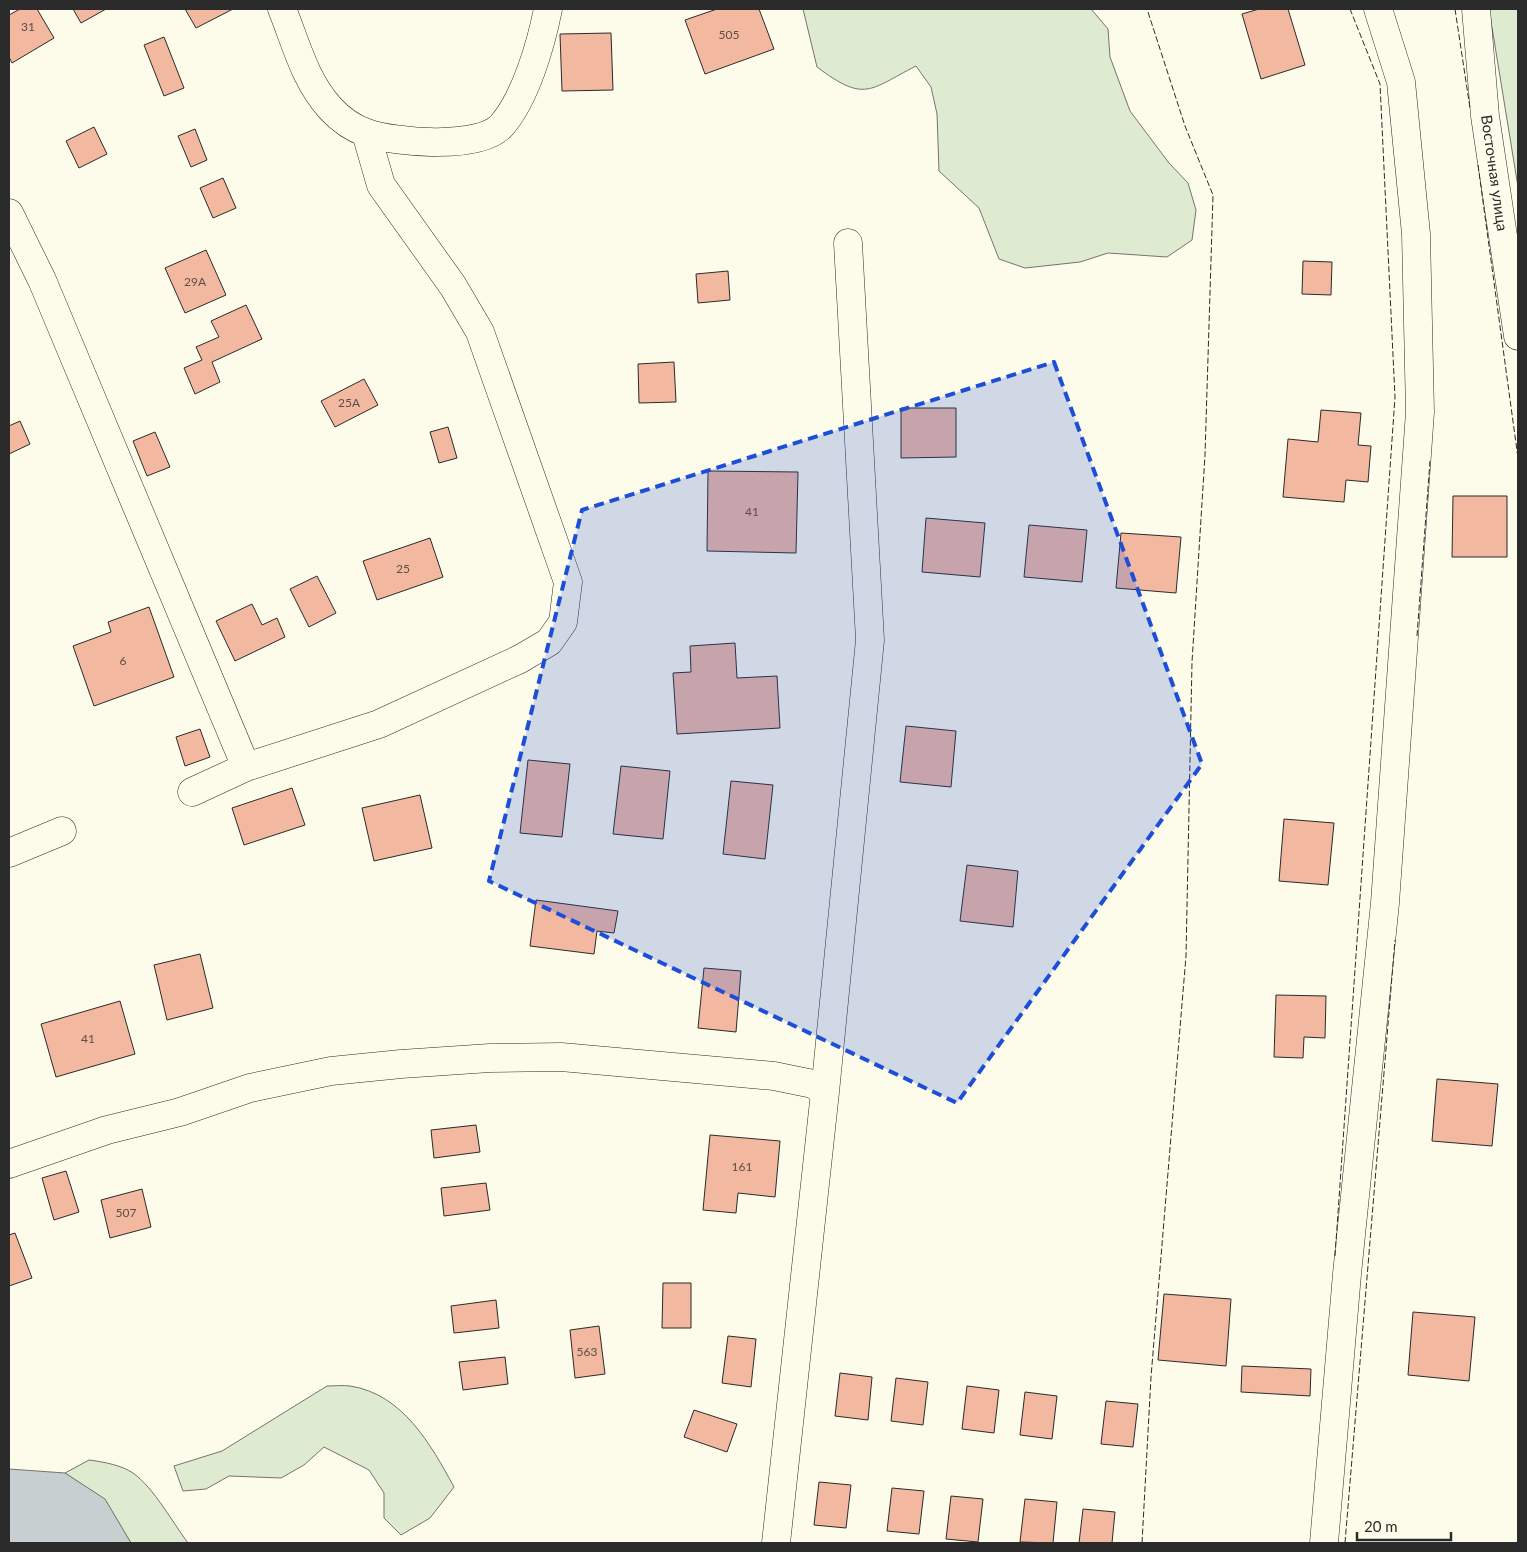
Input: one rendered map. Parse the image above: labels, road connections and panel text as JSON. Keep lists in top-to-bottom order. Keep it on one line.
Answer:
{"streets":{"street":["Восточная улица"]},"house_numbers":["31","505","29А","25А","41","25","6","41","161","507","563"],"scale_bar":"20 m"}
